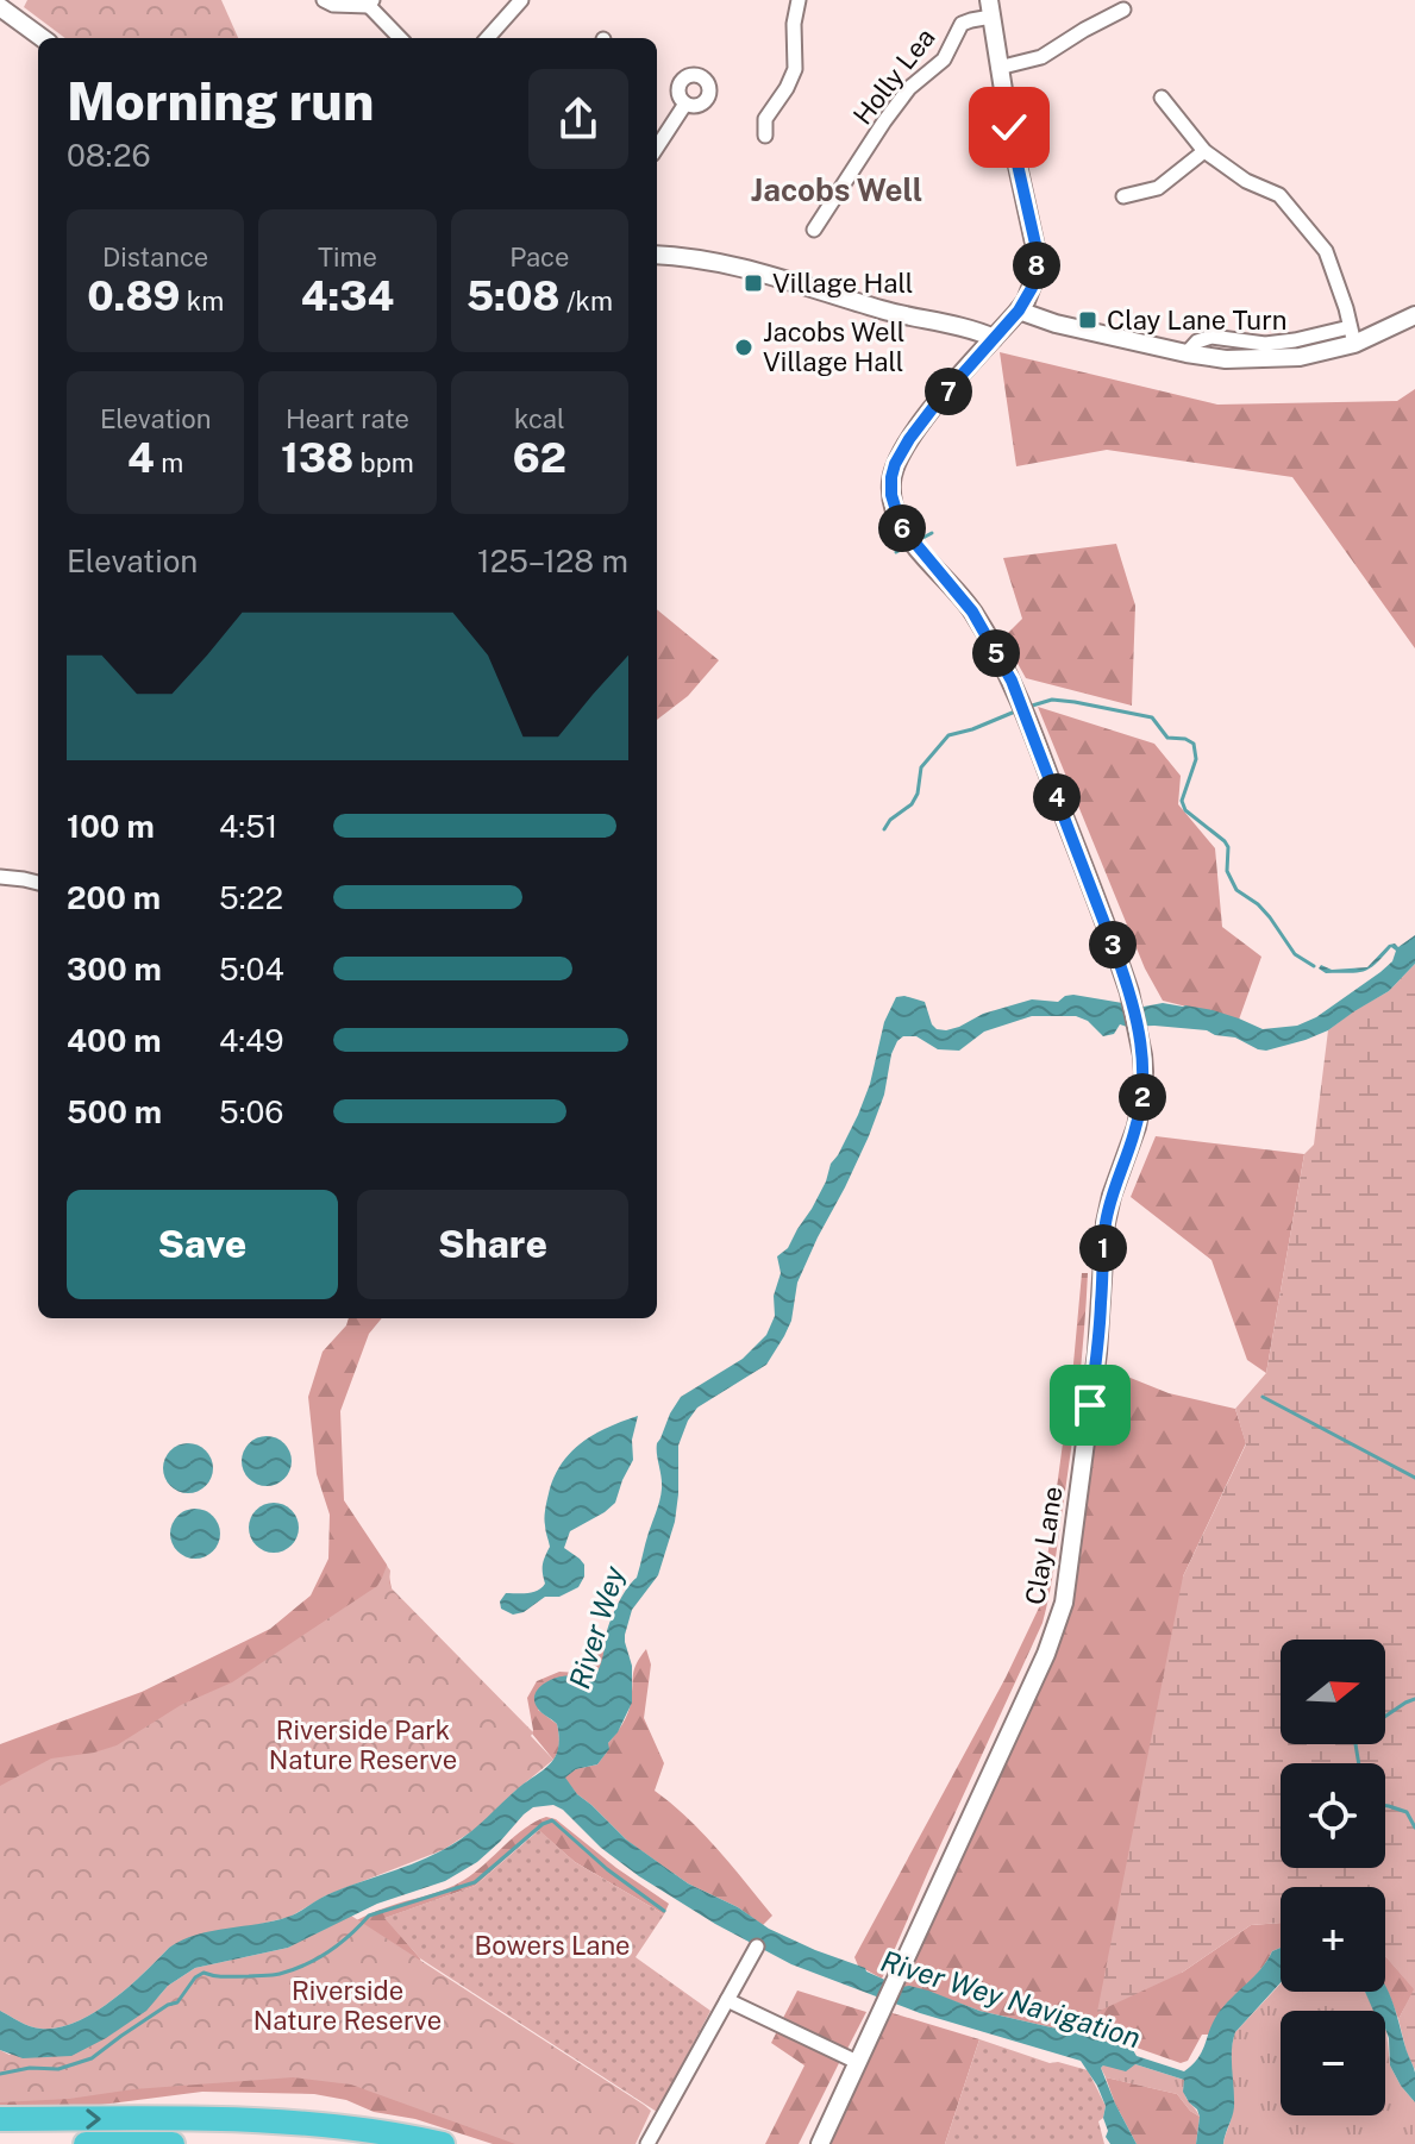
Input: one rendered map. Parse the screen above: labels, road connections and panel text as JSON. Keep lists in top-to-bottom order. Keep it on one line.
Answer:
{"streets":{"street":["Holly Lea","Clay Lane"]},"crossings":[["Holly Lea","Clay Lane"]],"districts":["Jacobs Well"],"water":["River Wey","River Wey Navigation"],"parks":["Riverside Park Nature Reserve","Bowers Lane","Riverside Nature Reserve"],"places":{"transit":["Village Hall","Clay Lane Turn"],"other":["Jacobs Well Village Hall"]},"north":"right","page":{"heading":["Morning run","08:26"],"stats":[["Distance","0.89 km"],["Time","4:34"],["Pace","5:08 /km"],["Elevation","4 m"],["Heart rate","138 bpm"],["kcal","62"]],"pins":["8","7","6","5","4","3","2","1"],"chart":["Elevation","125–128 m"],"list":[{"name":"100 m","note":"4:51"},{"name":"200 m","note":"5:22"},{"name":"300 m","note":"5:04"},{"name":"400 m","note":"4:49"},{"name":"500 m","note":"5:06"}],"buttons":["Save","Share"],"map_buttons":["+","−"]}}
